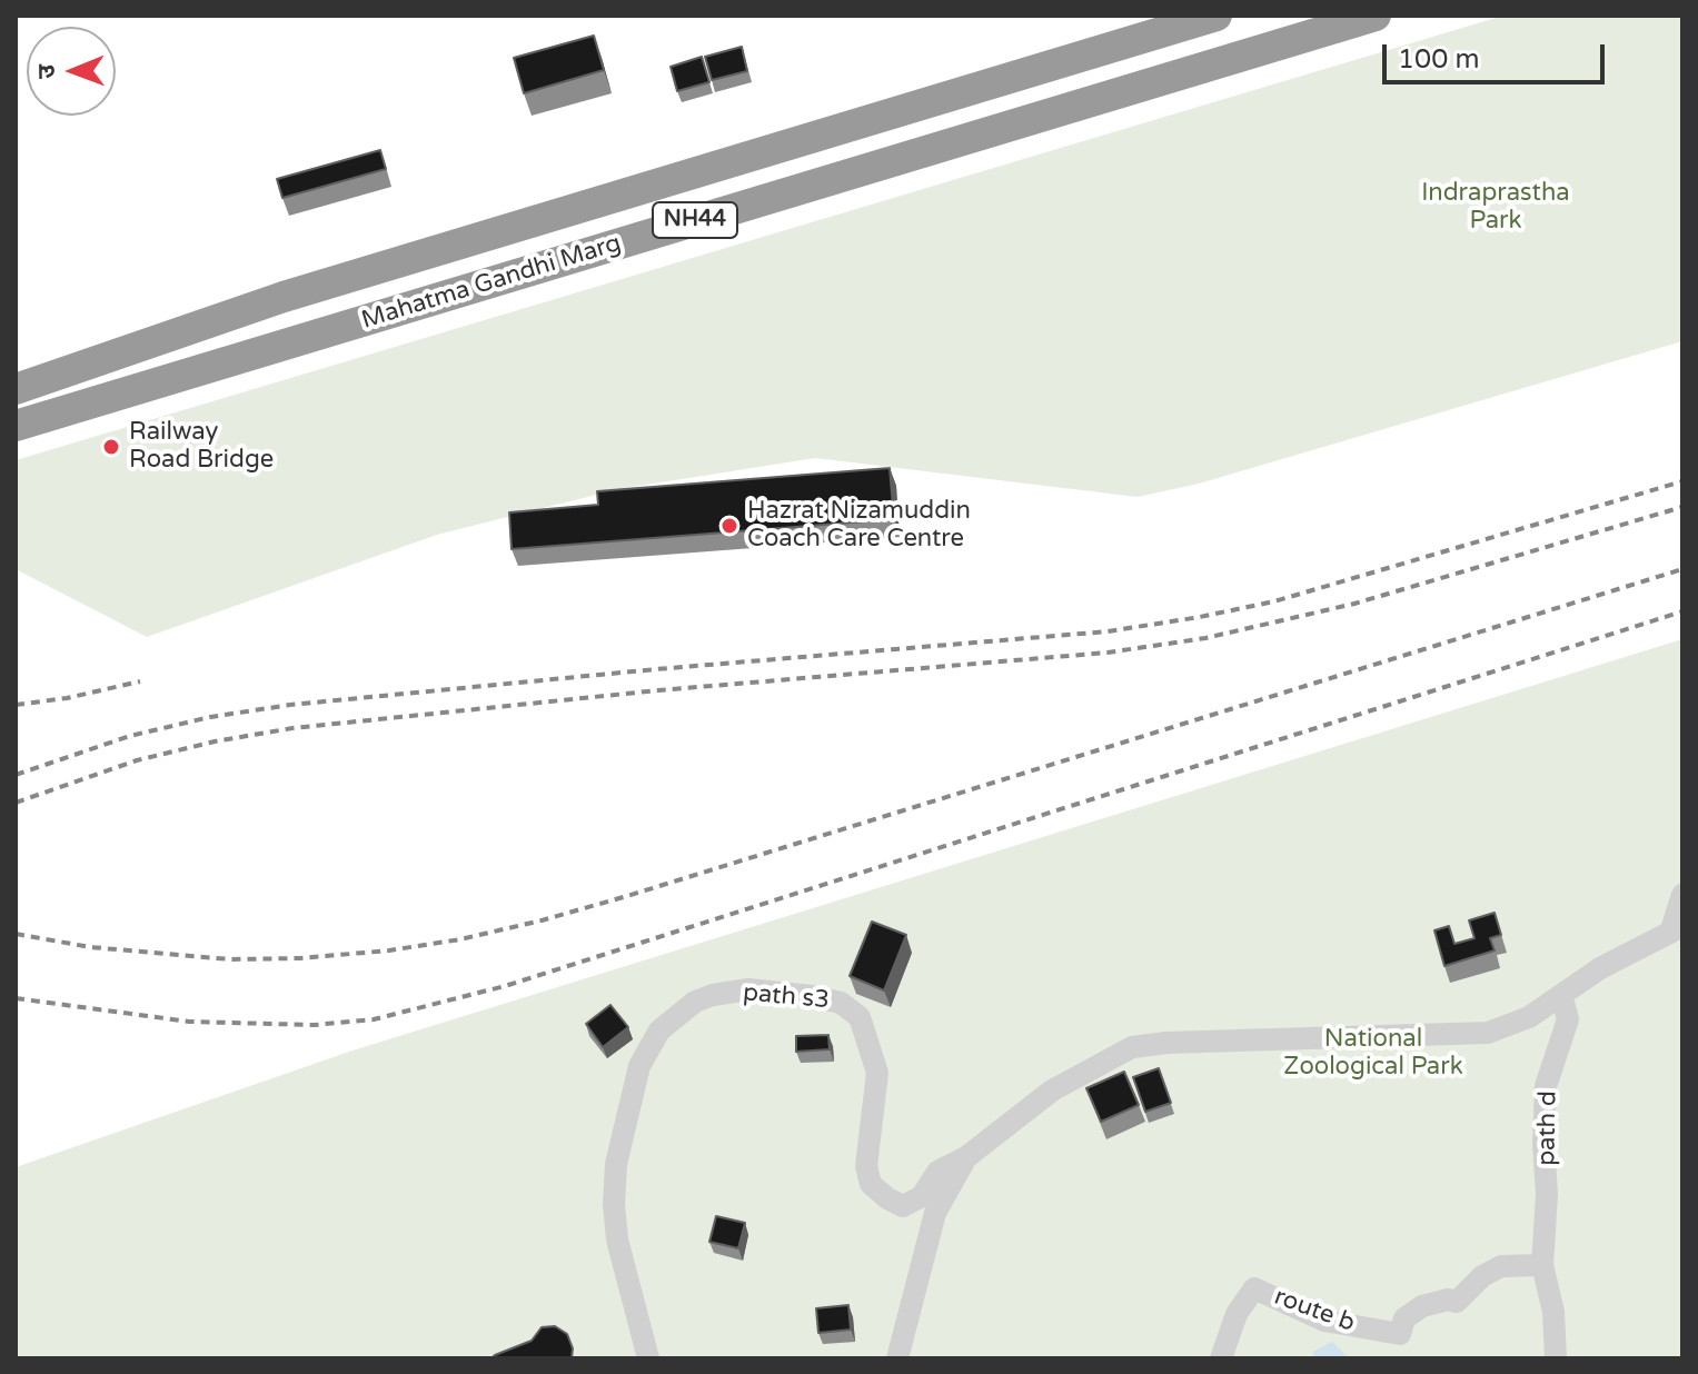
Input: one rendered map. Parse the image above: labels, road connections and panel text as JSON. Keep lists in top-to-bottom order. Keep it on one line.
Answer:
{"streets":{"highway":["NH44","Mahatma Gandhi Marg"],"street":["path s3","path d","route b"]},"crossings":[["path d","route b"]],"parks":["Indraprastha Park","National Zoological Park"],"places":["Railway Road Bridge","Hazrat Nizamuddin Coach Care Centre"],"scale_bar":"100 m","north":"left"}
